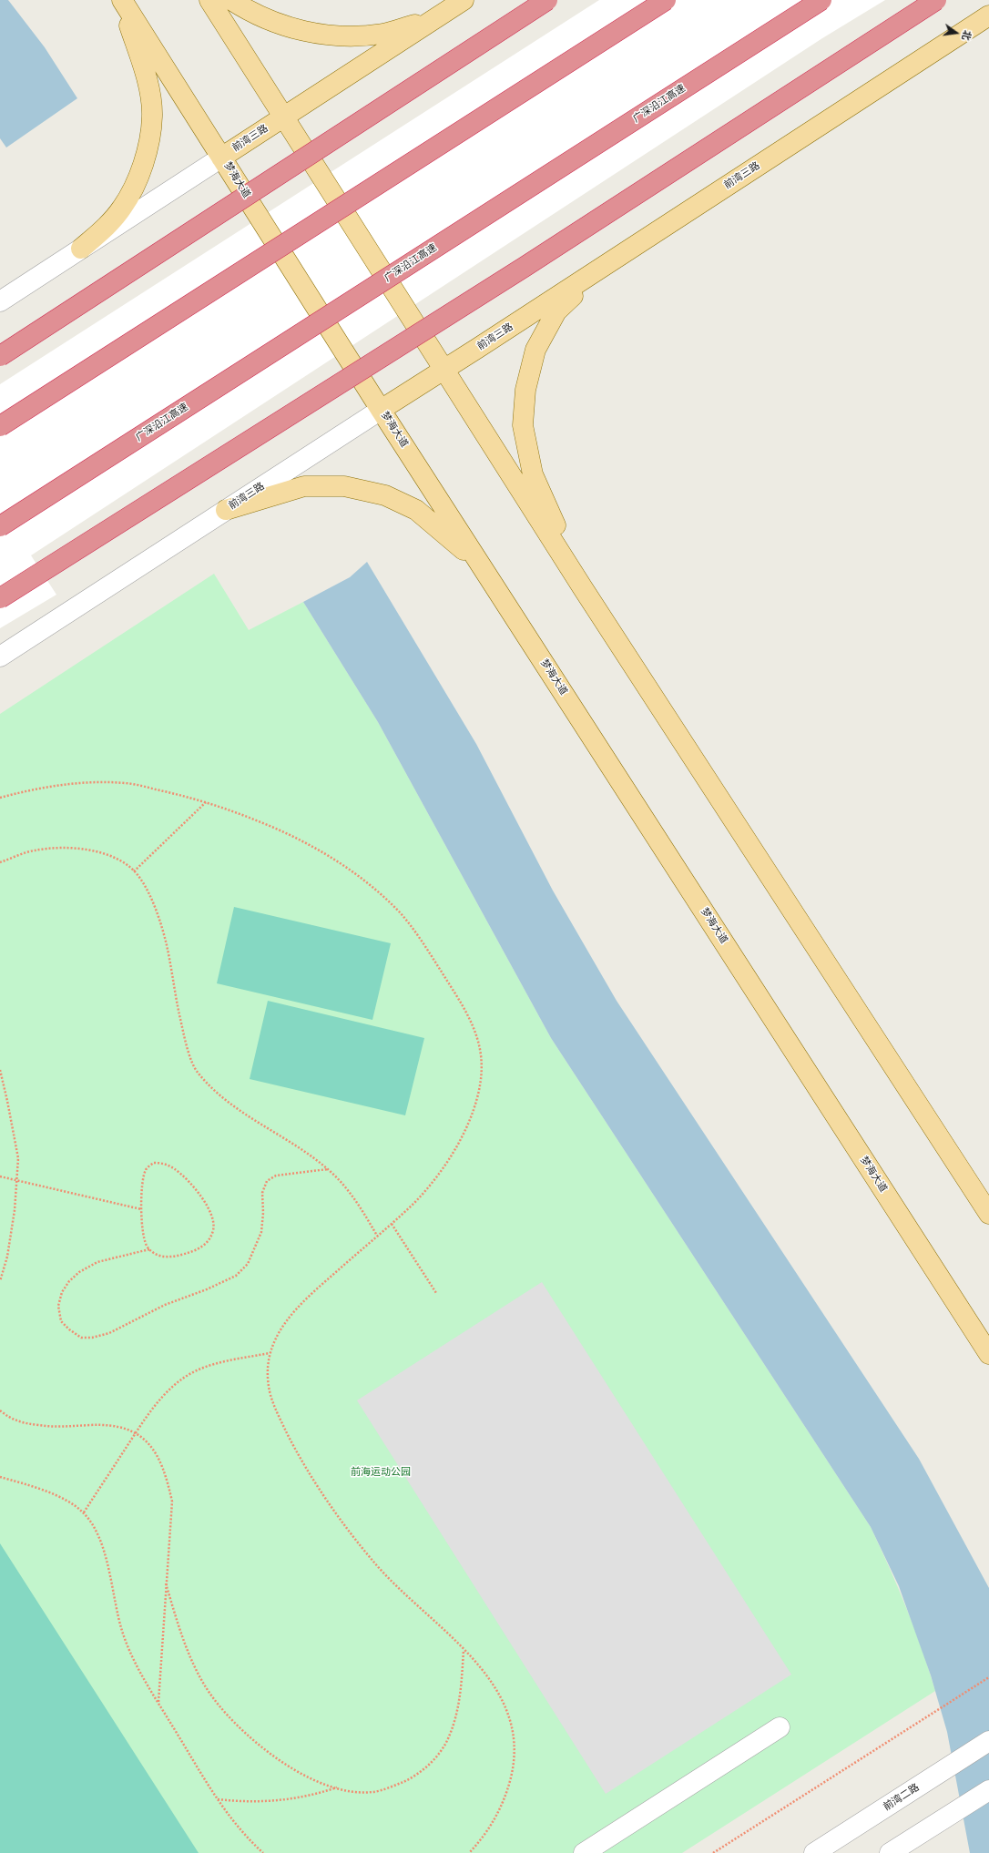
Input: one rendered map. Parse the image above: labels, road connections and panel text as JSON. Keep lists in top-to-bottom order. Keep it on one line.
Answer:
{"streets":{"highway":["广深沿江高速"],"main road":["前湾三路","梦海大道"],"street":["前湾二路"]},"crossings":[["前湾三路","梦海大道"]],"parks":["前海运动公园"],"north":"right"}
